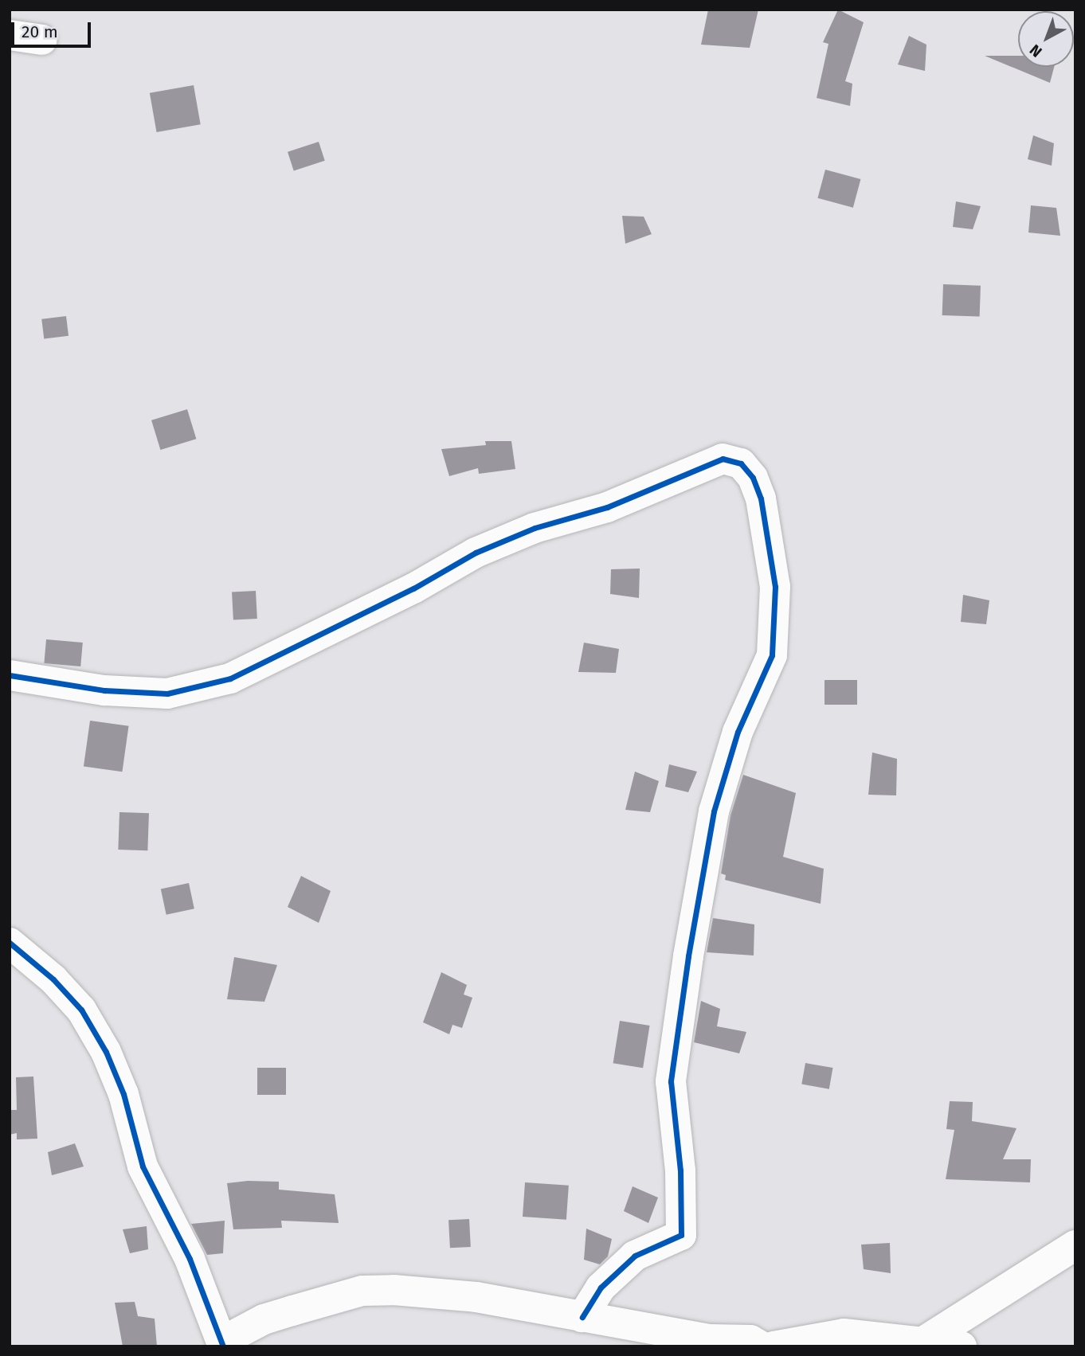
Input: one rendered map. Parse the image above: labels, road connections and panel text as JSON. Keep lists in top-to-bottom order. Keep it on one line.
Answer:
{"scale_bar":"20 m","north":"bottom left"}
